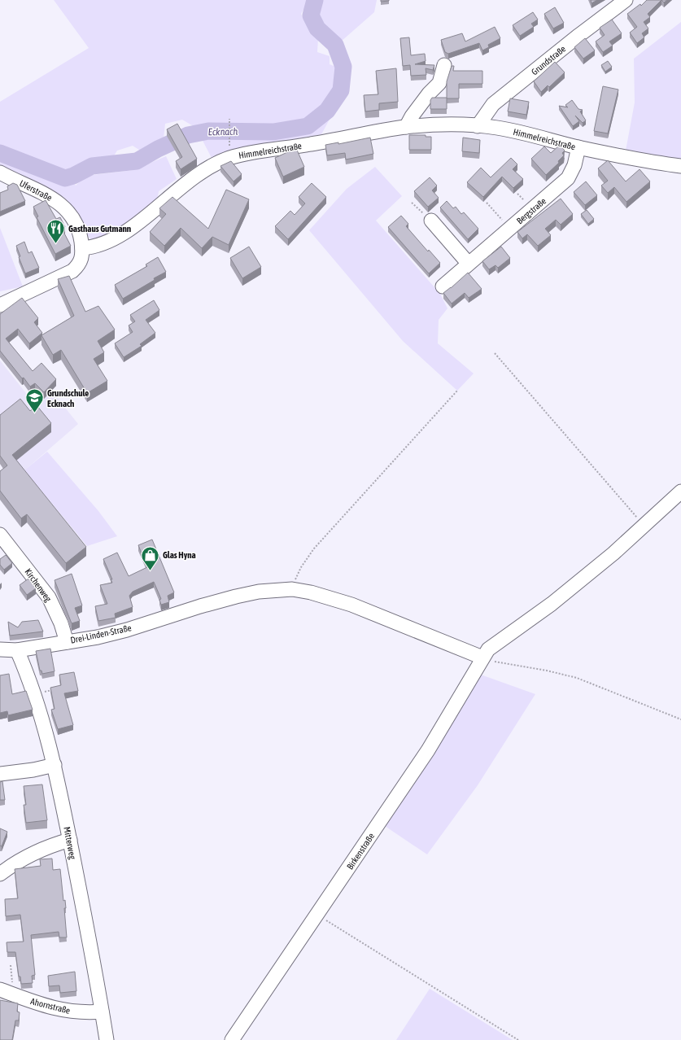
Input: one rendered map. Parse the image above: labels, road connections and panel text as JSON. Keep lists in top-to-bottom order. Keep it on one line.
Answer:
{"streets":{"street":["Grundstraße","Himmelreichstraße","Uferstraße","Bergstraße","Kirchenweg","Drei-Linden-Straße","Mitterweg","Birkenstraße","Ahornstraße"]},"crossings":[["Grundstraße","Himmelreichstraße"],["Himmelreichstraße","Uferstraße"],["Himmelreichstraße","Bergstraße"],["Kirchenweg","Drei-Linden-Straße"],["Drei-Linden-Straße","Mitterweg"],["Drei-Linden-Straße","Birkenstraße"],["Mitterweg","Ahornstraße"]],"water":["Ecknach"],"places":{"restaurant":["Gasthaus Gutmann"],"school or university":["Grundschule Ecknach"],"shop":["Glas Hyna"]}}
